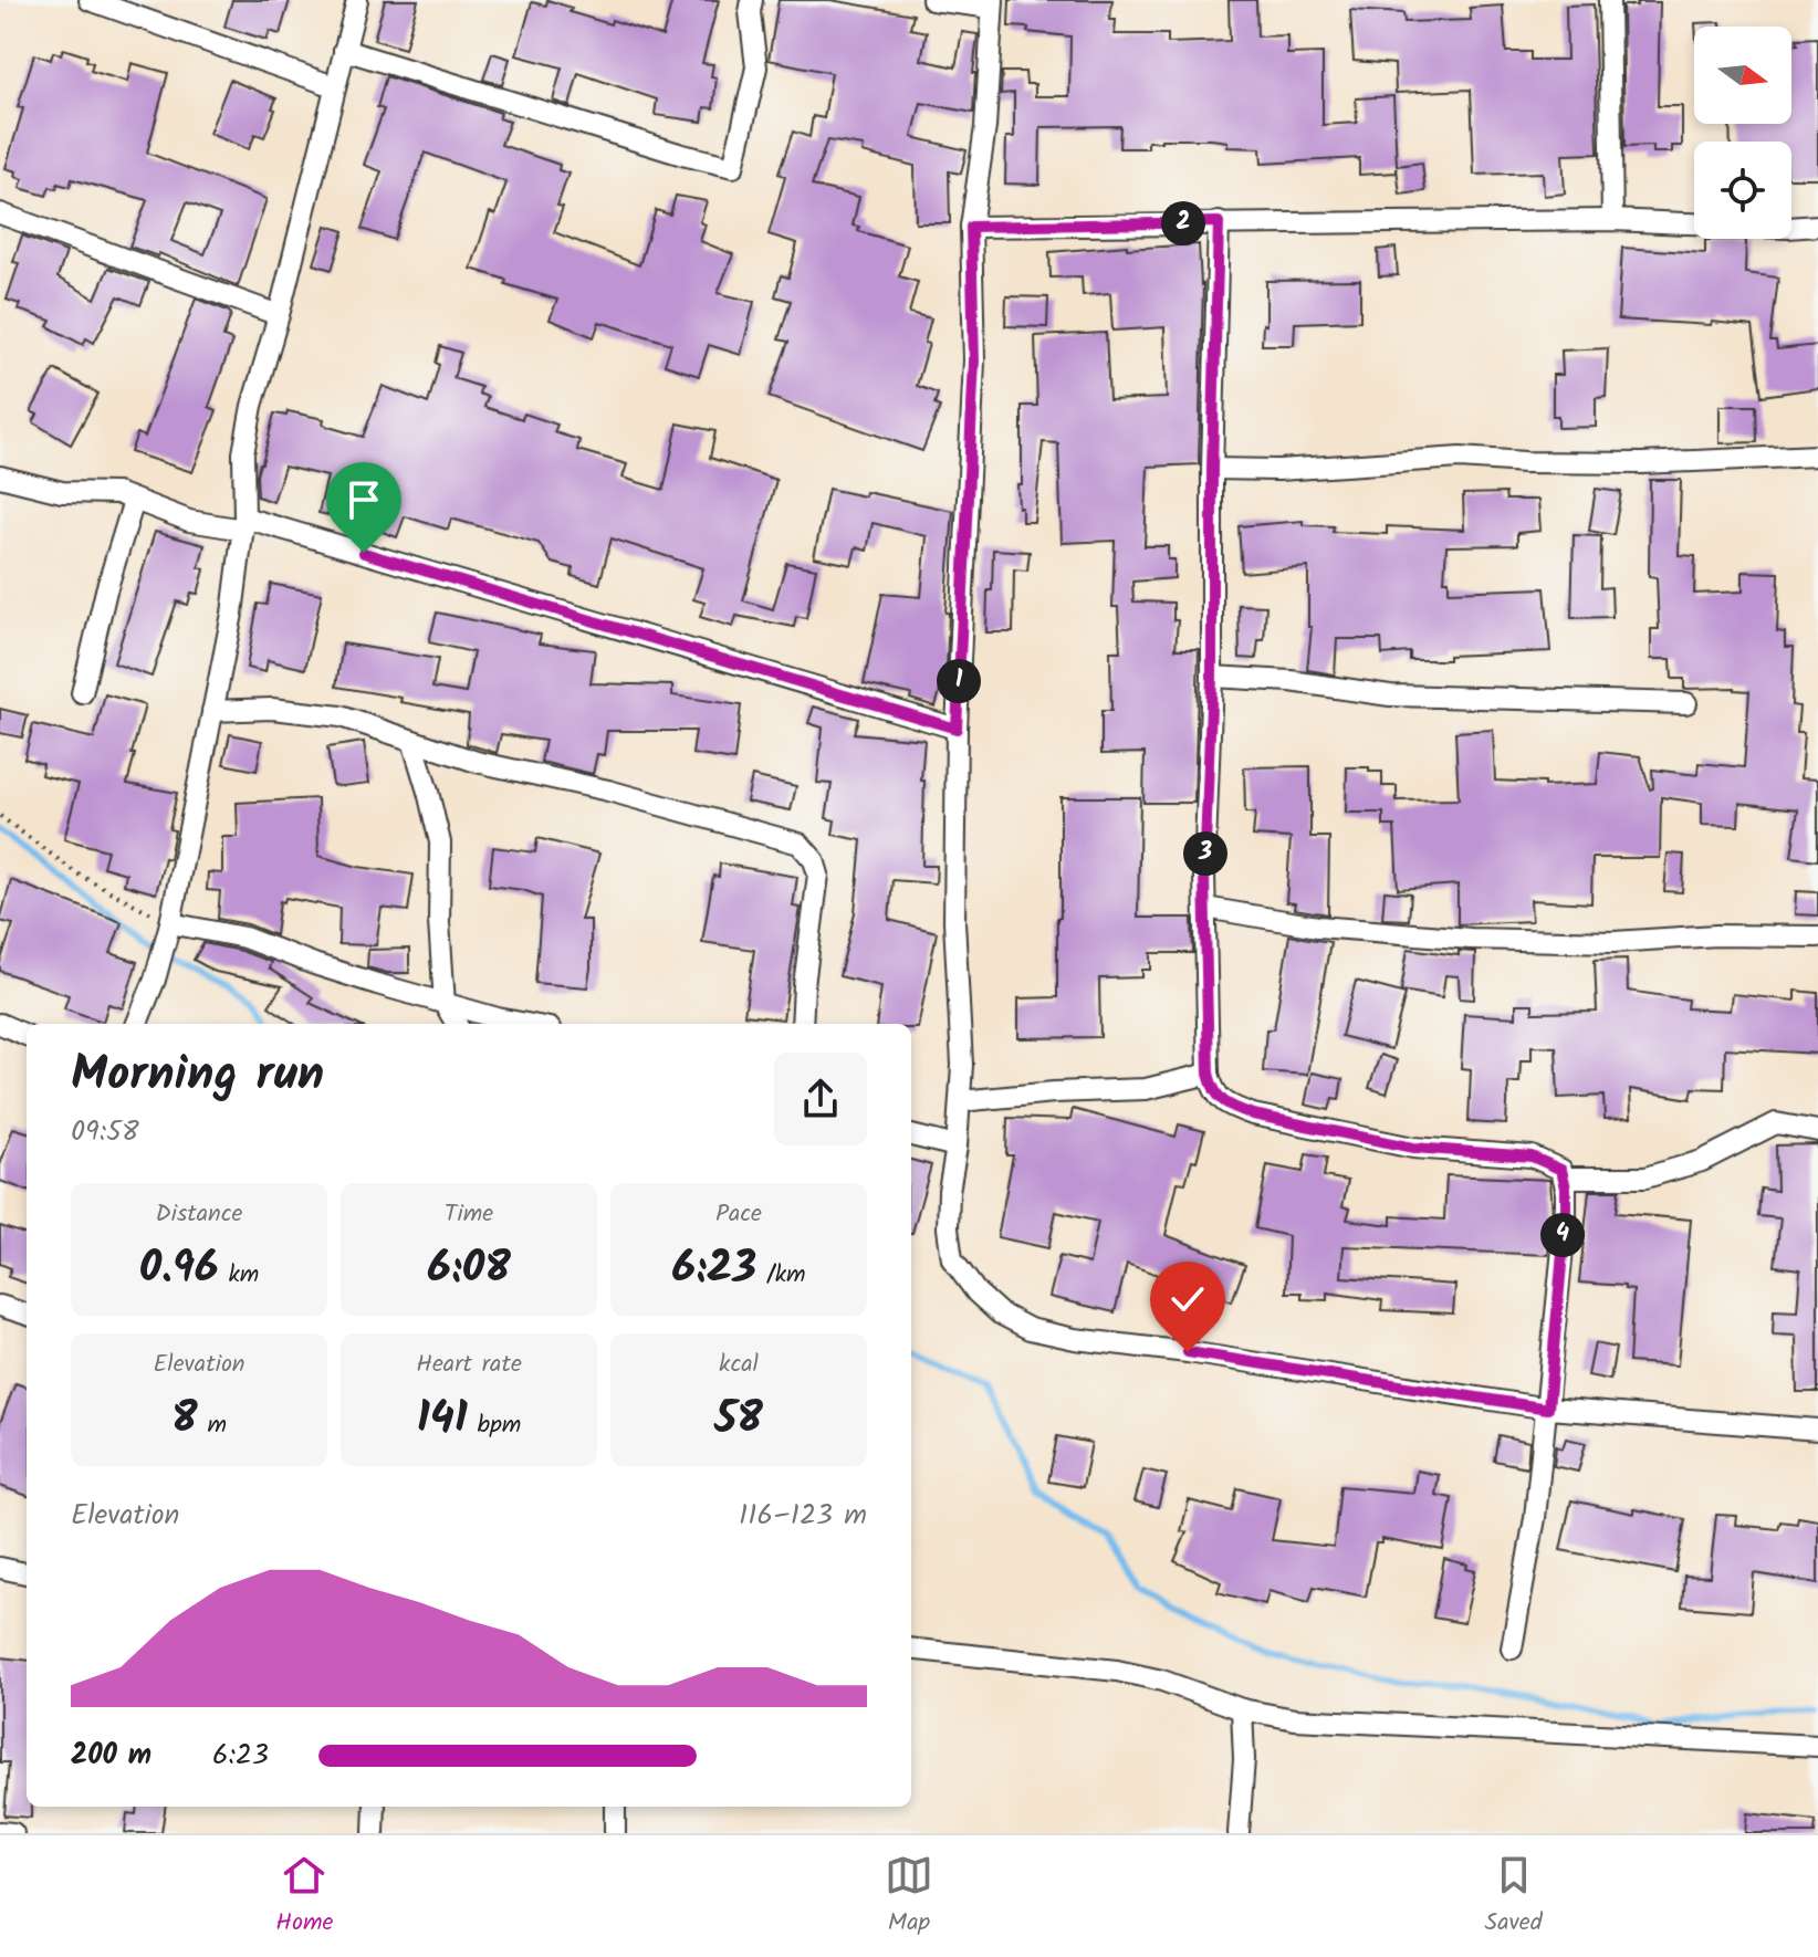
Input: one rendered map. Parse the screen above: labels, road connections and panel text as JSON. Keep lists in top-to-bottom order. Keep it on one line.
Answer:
{"north":"right","page":{"pins":["2","1","3","4"],"heading":["Morning run","09:58"],"stats":[["Distance","0.96 km"],["Time","6:08"],["Pace","6:23 /km"],["Elevation","8 m"],["Heart rate","141 bpm"],["kcal","58"]],"chart":["Elevation","116–123 m"],"list":[{"name":"200 m","note":"6:23"}],"tabs":["Home","Map","Saved"]}}
